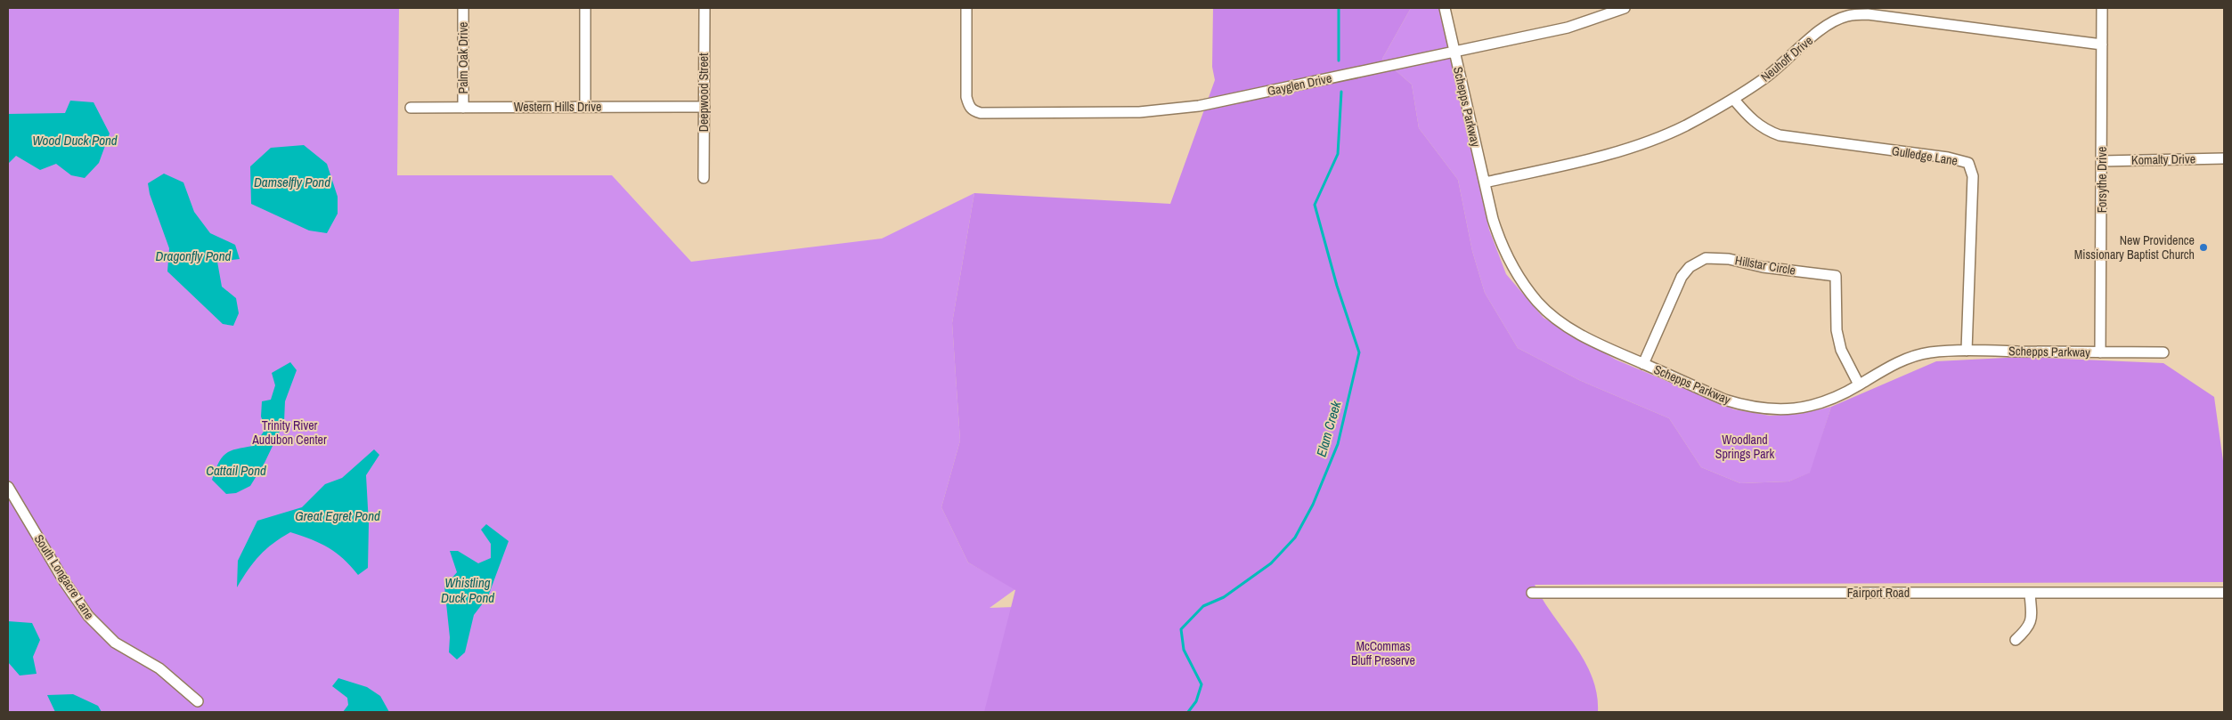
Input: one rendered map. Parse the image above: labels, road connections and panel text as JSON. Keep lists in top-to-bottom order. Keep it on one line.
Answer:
{"streets":{"street":["Palm Oak Drive","Neuhoff Drive","Gayglen Drive","Deepwood Street","Western Hills Drive","Schepps Parkway","Gulledge Lane","Komalty Drive","Forsythe Drive","Hillstar Circle","South Longacre Lane","Fairport Road"]},"crossings":[["Palm Oak Drive","Western Hills Drive"],["Neuhoff Drive","Schepps Parkway"],["Neuhoff Drive","Gulledge Lane"],["Neuhoff Drive","Forsythe Drive"],["Gayglen Drive","Schepps Parkway"],["Deepwood Street","Western Hills Drive"],["Schepps Parkway","Gulledge Lane"],["Schepps Parkway","Forsythe Drive"],["Schepps Parkway","Hillstar Circle"],["Komalty Drive","Forsythe Drive"]],"water":["Wood Duck Pond","Damselfly Pond","Dragonfly Pond","Elam Creek","Cattail Pond","Great Egret Pond","Whistling Duck Pond"],"parks":["Trinity River Audubon Center","Woodland Springs Park","McCommas Bluff Preserve"],"places":["New Providence Missionary Baptist Church"]}
